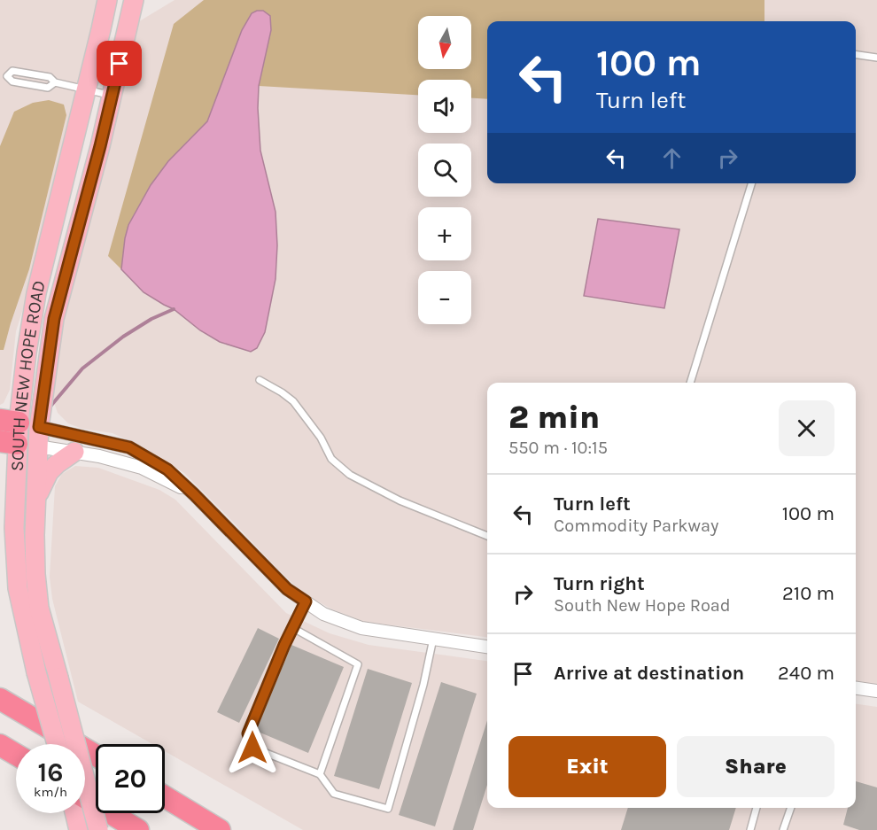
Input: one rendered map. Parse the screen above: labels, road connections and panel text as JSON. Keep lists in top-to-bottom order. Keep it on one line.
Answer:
{"streets":{"main road":["SOUTH NEW HOPE ROAD"]},"north":"bottom","page":{"map_buttons":["+","−"],"turn":["100 m","Turn left"],"heading":["2 min","550 m · 10:15"],"list":[{"name":"Turn left","note":"Commodity Parkway","value":"100 m"},{"name":"Turn right","note":"South New Hope Road","value":"210 m"},{"name":"Arrive at destination","value":"240 m"}],"buttons":["Exit","Share"],"speed":"16 km/h","limit":"20"}}
